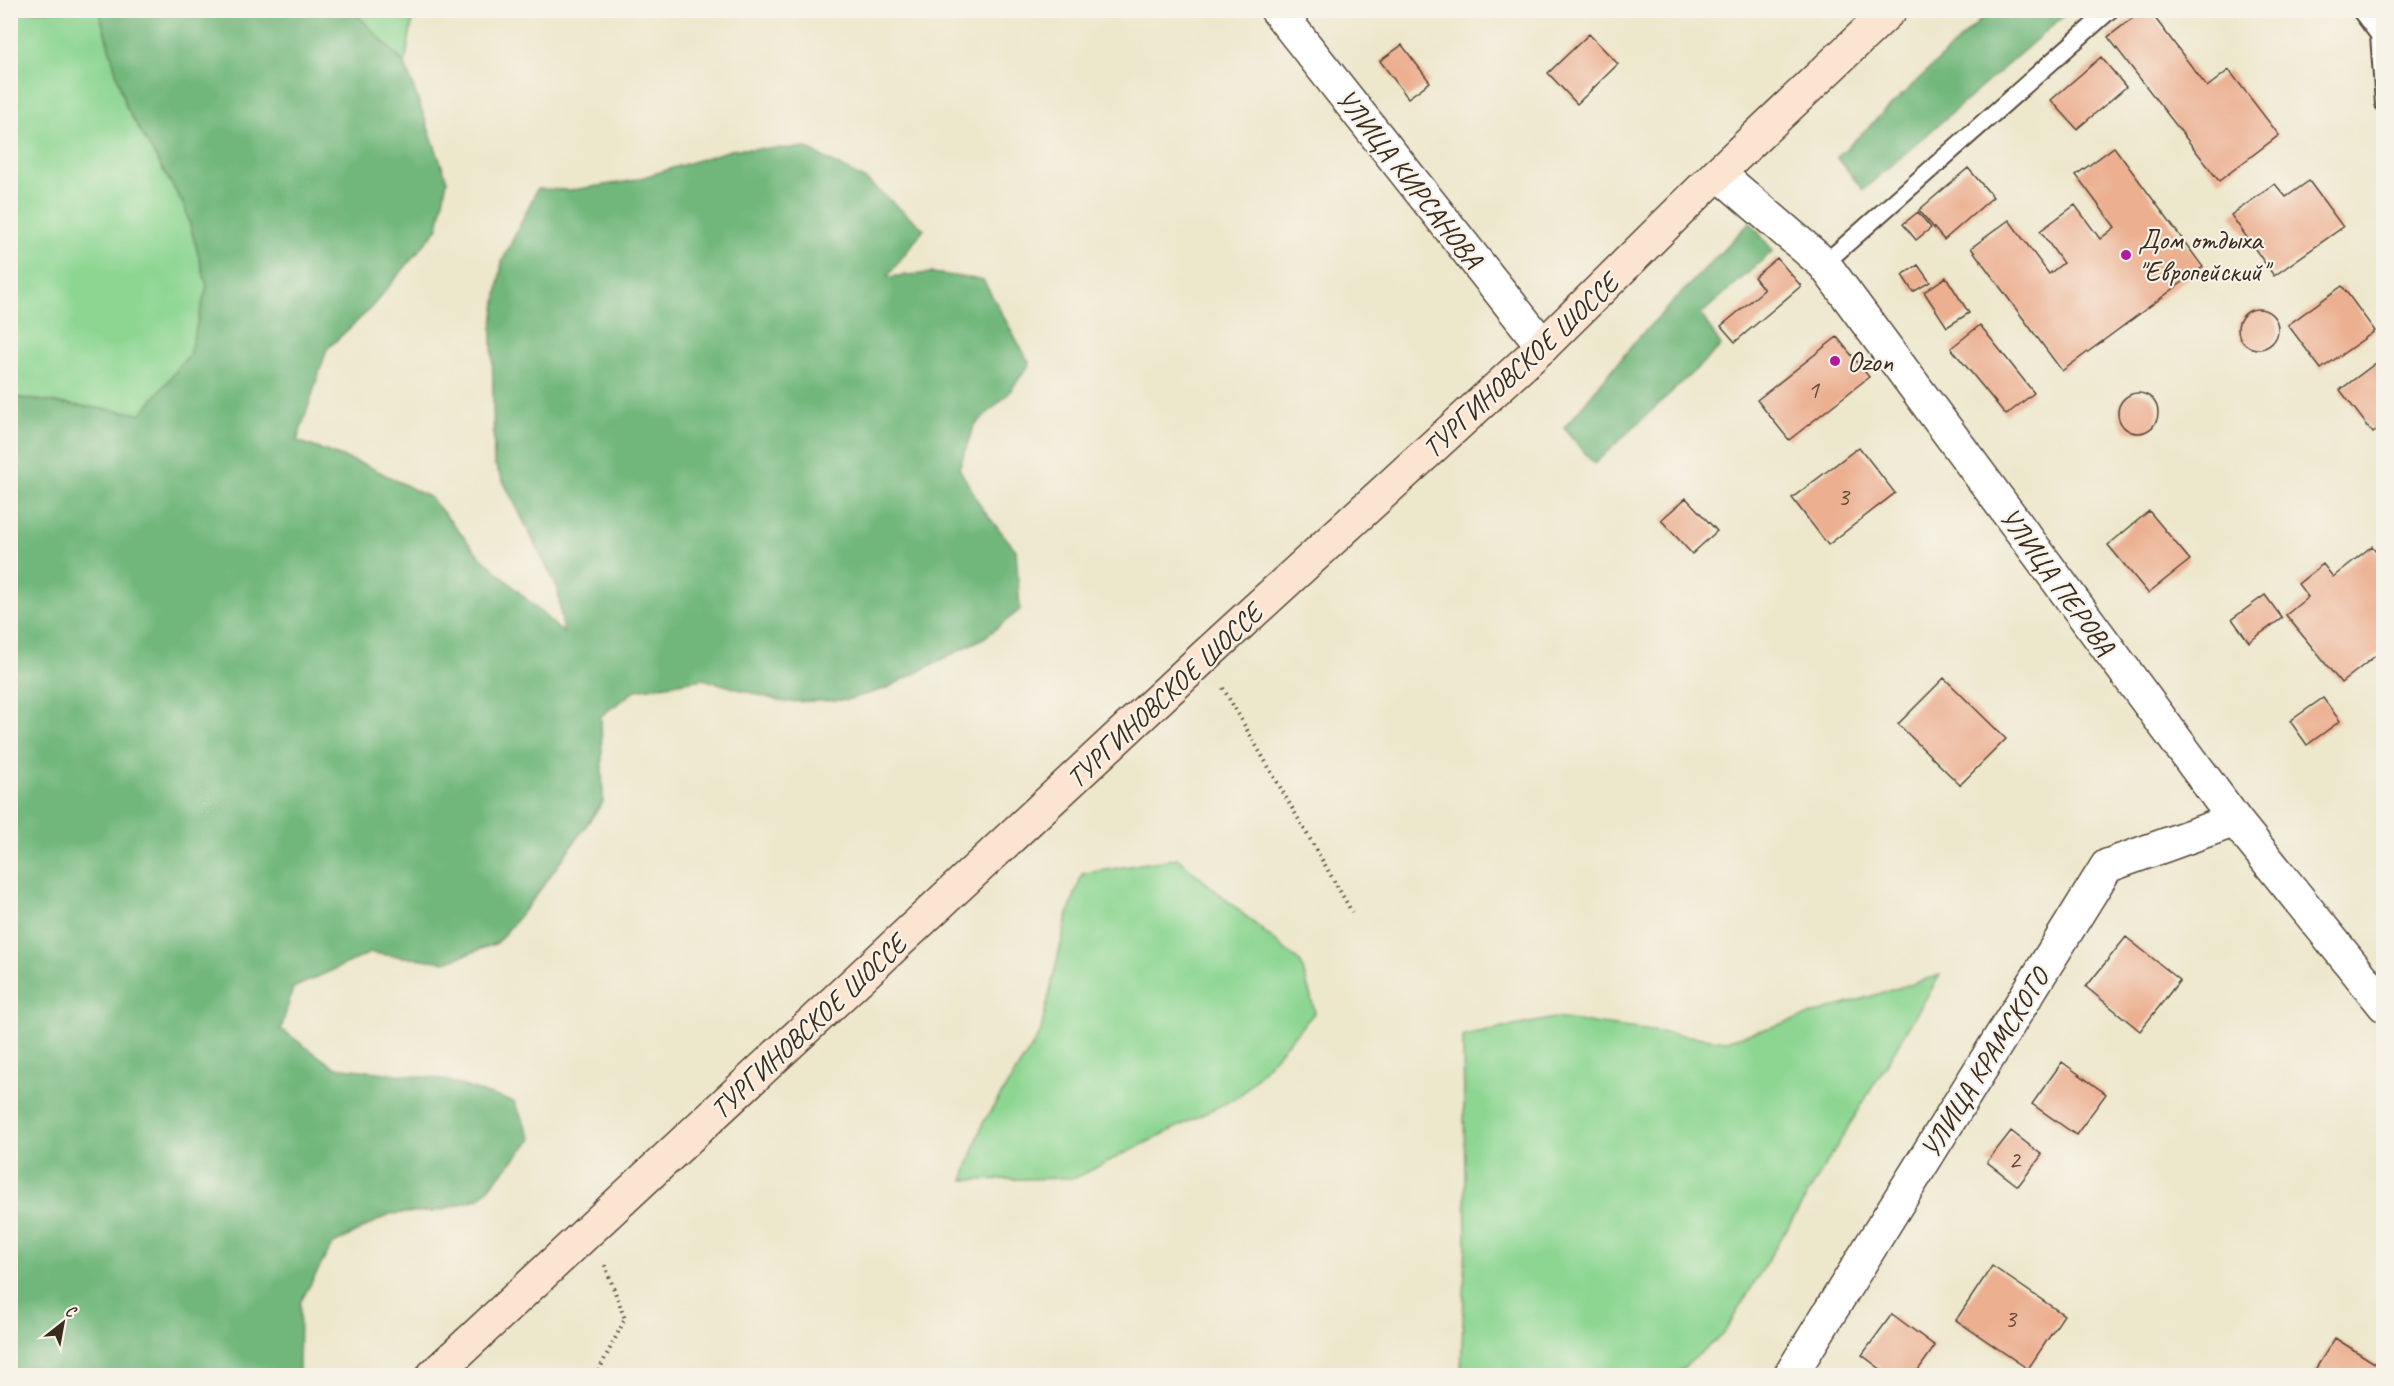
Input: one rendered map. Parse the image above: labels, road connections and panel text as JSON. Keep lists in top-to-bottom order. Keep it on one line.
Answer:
{"streets":{"main road":["ТУРГИНОВСКОЕ ШОССЕ"],"street":["УЛИЦА КИРСАНОВА","УЛИЦА ПЕРОВА","УЛИЦА КРАМСКОГО"]},"crossings":[["УЛИЦА КИРСАНОВА","ТУРГИНОВСКОЕ ШОССЕ"],["ТУРГИНОВСКОЕ ШОССЕ","УЛИЦА ПЕРОВА"],["УЛИЦА ПЕРОВА","УЛИЦА КРАМСКОГО"]],"places":["Дом отдыха \"Европейский\"","Ozon"],"house_numbers":["1","3","2","3"],"north":"top right"}
